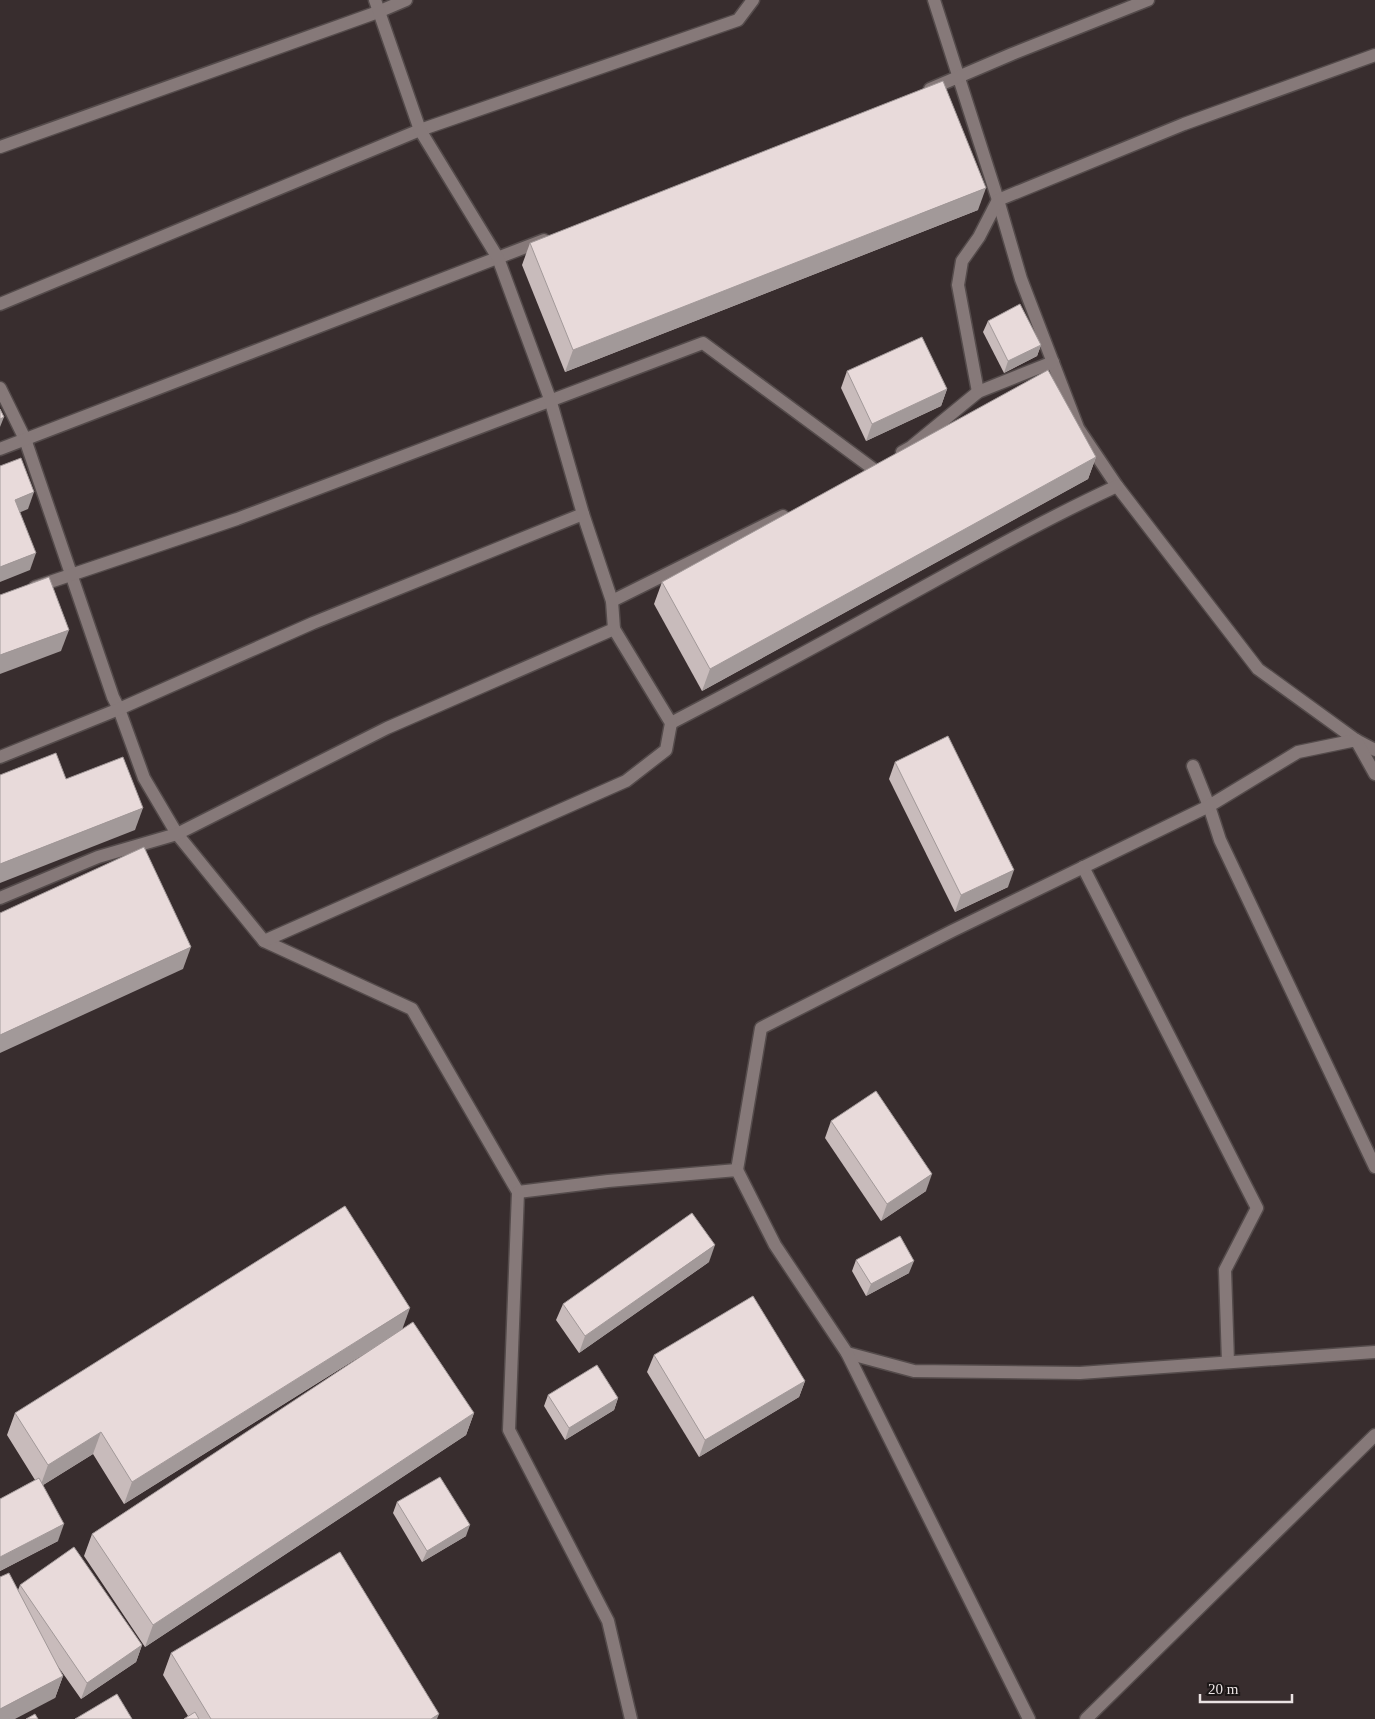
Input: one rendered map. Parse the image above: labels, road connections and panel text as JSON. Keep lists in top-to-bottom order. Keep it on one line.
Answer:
{"scale_bar":"20 m"}
